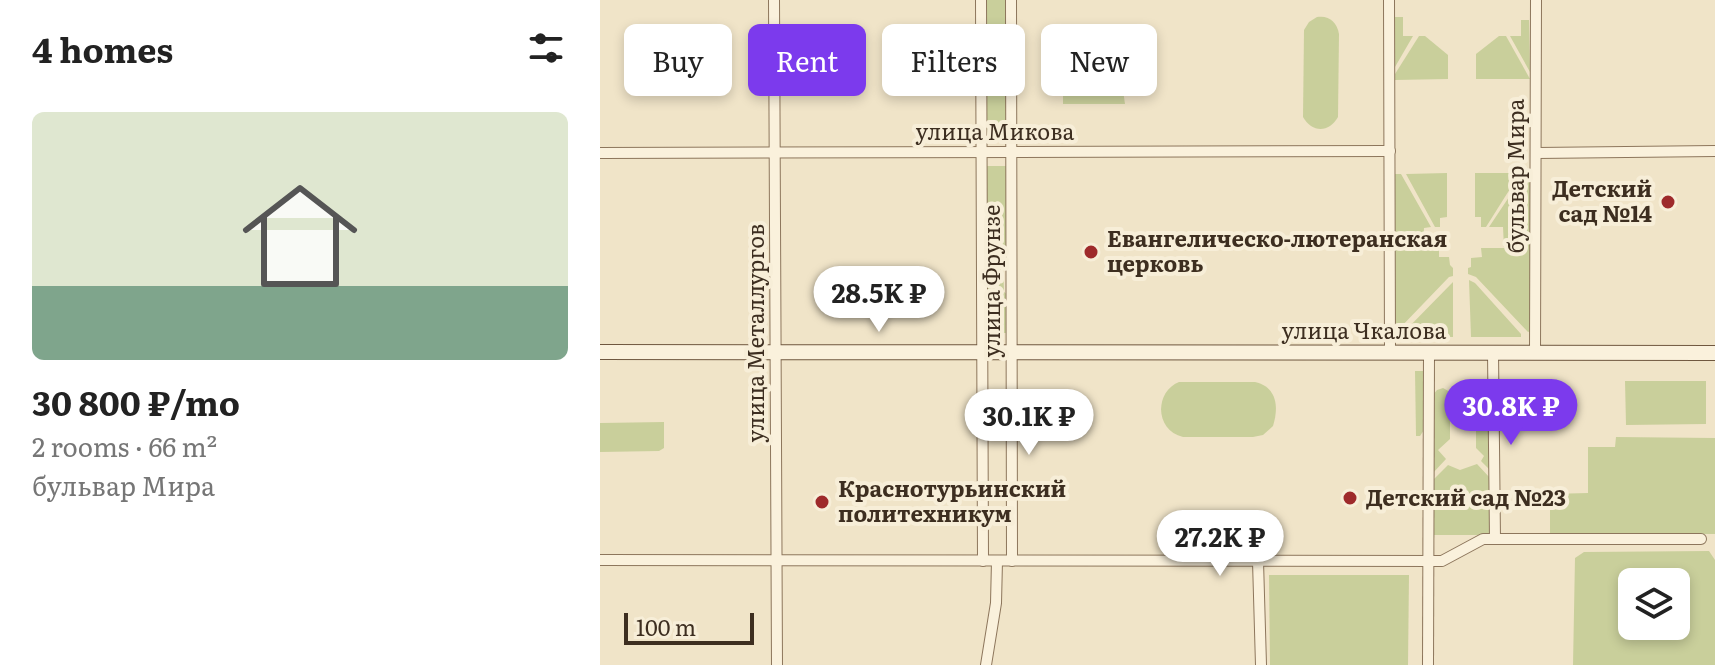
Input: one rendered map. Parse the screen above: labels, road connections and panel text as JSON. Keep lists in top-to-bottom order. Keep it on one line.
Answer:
{"streets":{"main road":["улица Чкалова"],"street":["улица Микова","бульвар Мира","улица Фрунзе","улица Металлургов"]},"crossings":[["улица Микова","улица Фрунзе"],["улица Микова","улица Металлургов"],["бульвар Мира","улица Чкалова"],["улица Фрунзе","улица Чкалова"]],"places":["Детский сад №14","Евангелическо-лютеранская церковь","Детский сад №23","Краснотурьинский политехникум"],"scale_bar":"100 m","page":{"heading":"4 homes","chip":["Buy","Rent","Filters","New"],"list":[{"name":"30 800 ₽/mo","note":"2 rooms · 66 m² · бульвар Мира"}],"price":["28.5K ₽","30.8K ₽","30.1K ₽","27.2K ₽"],"scale":"100 m"}}
